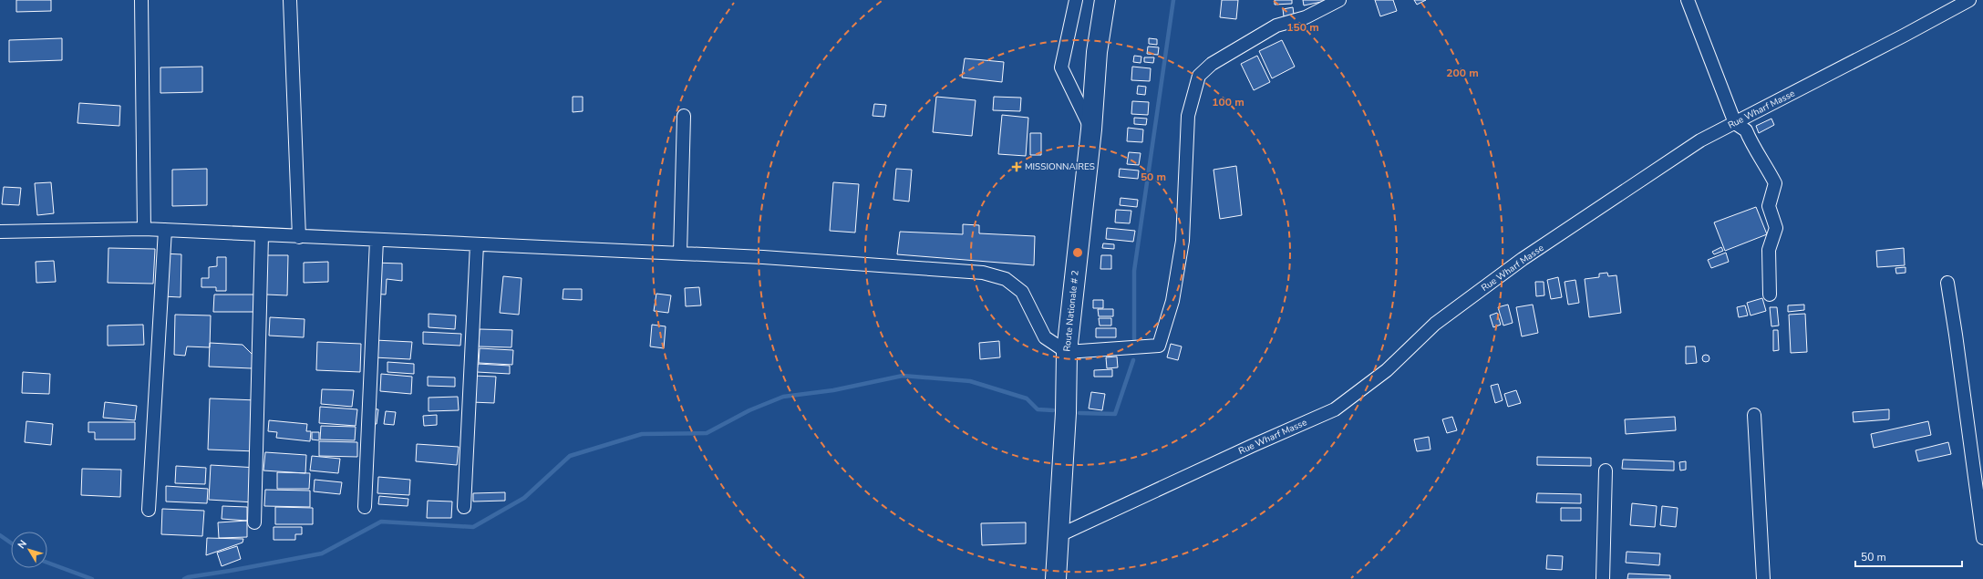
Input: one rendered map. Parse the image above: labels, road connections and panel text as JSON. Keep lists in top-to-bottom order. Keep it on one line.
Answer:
{"streets":{"main road":["Route Nationale # 2"],"street":["Rue Wharf Masse"]},"crossings":[["Rue Wharf Masse","Route Nationale # 2"]],"places":{"health":["MISSIONNAIRES"]},"scale_bar":"50 m","north":"top left","rings":["150 m","200 m","100 m","50 m"]}
